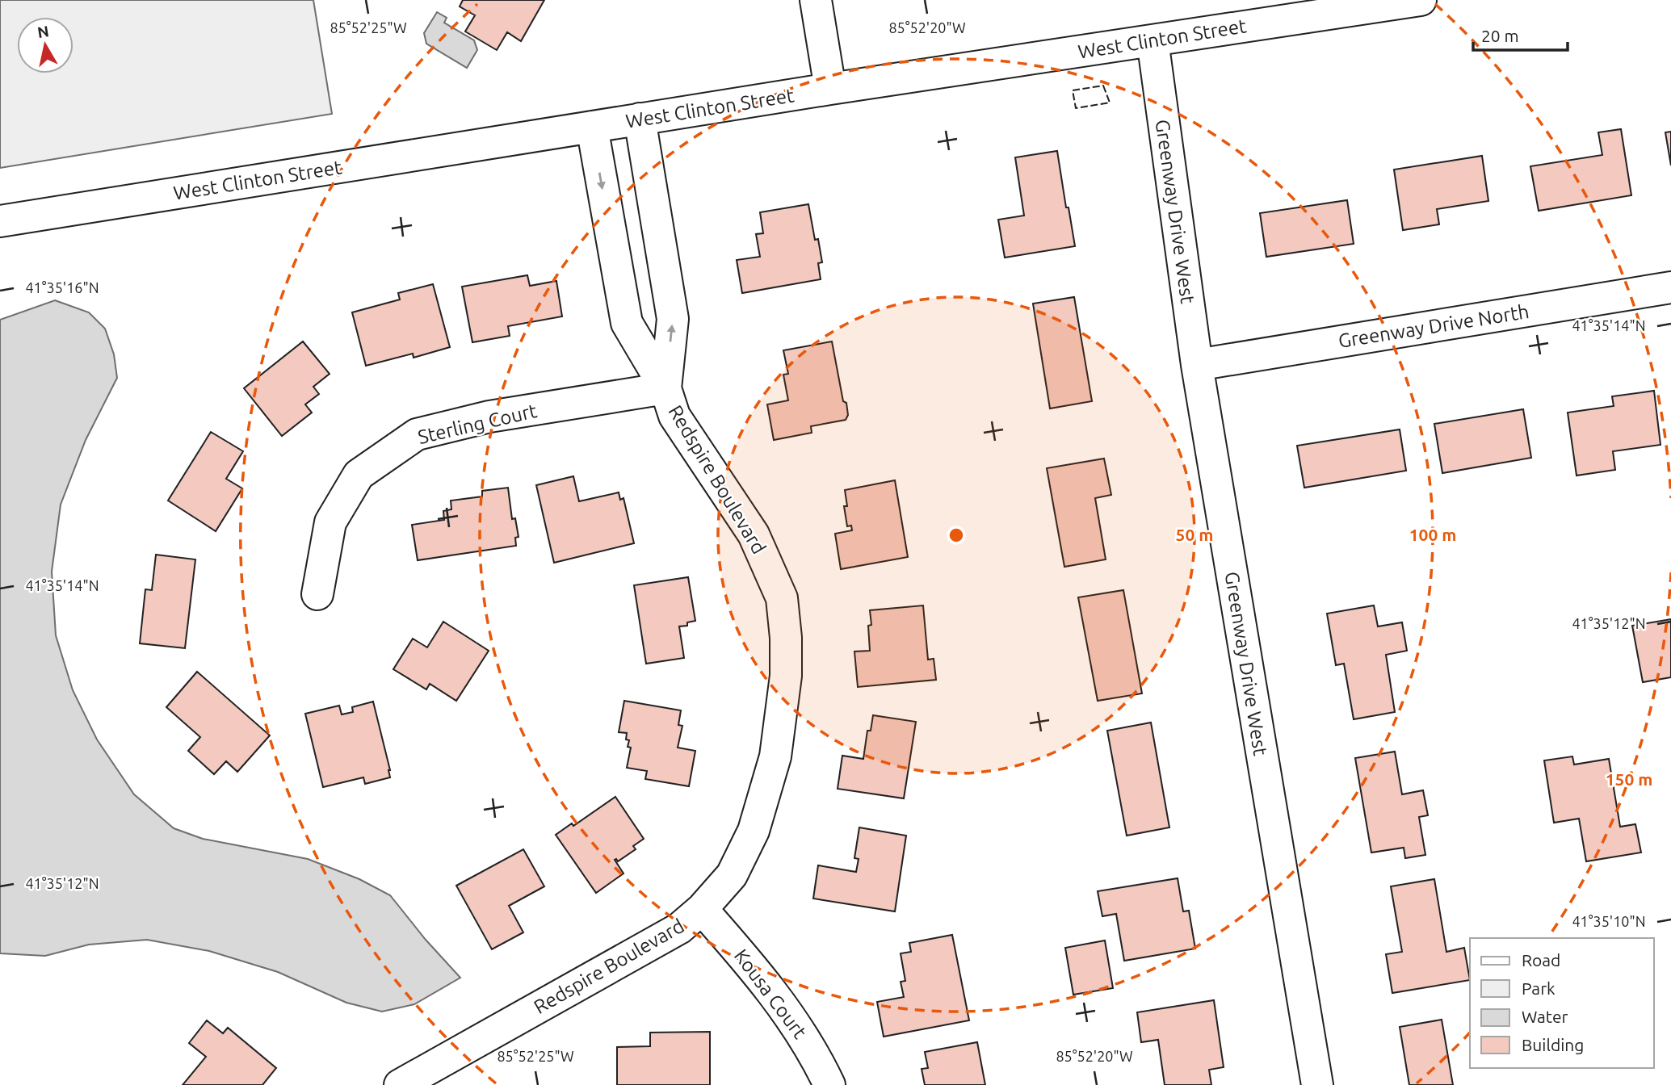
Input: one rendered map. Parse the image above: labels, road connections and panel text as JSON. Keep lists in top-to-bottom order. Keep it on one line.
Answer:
{"streets":{"street":["West Clinton Street","Greenway Drive West","Greenway Drive North","Sterling Court","Redspire Boulevard","Kousa Court"]},"crossings":[["West Clinton Street","Greenway Drive West"],["West Clinton Street","Redspire Boulevard"],["Greenway Drive West","Greenway Drive North"],["Sterling Court","Redspire Boulevard"],["Redspire Boulevard","Kousa Court"]],"legend":["Road","Park","Water","Building"],"scale_bar":"20 m","north":"top","coordinates":["85°52'25\"W","85°52'20\"W","41°35'16\"N","41°35'14\"N","41°35'12\"N","41°35'10\"N"],"rings":["50 m","100 m","150 m"]}
